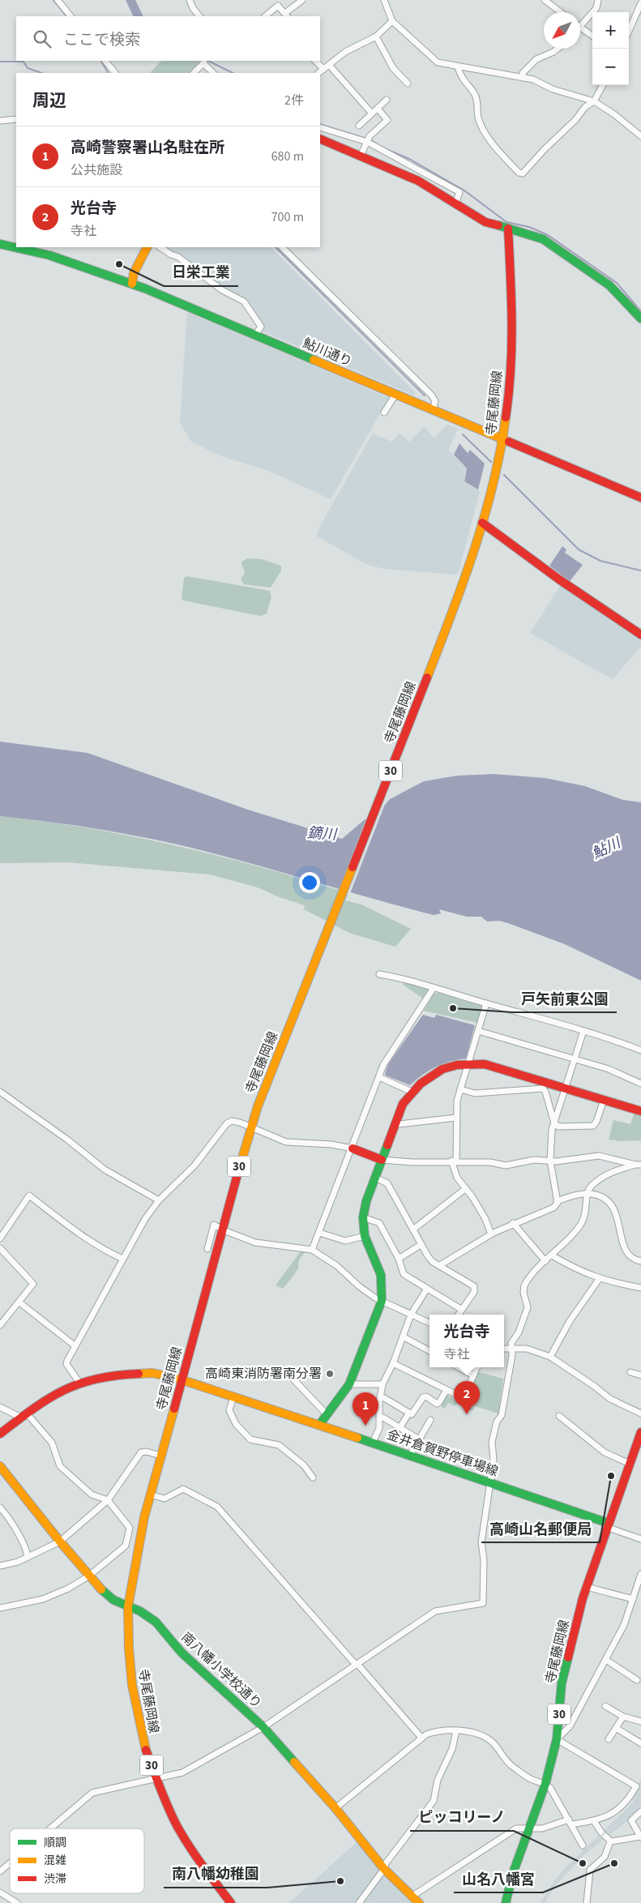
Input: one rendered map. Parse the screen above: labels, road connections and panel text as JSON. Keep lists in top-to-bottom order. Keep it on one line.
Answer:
{"streets":{"main road":["鮎川通り","寺尾藤岡線","30","金井倉賀野停車場線","南八幡小学校通り"]},"crossings":[["鮎川通り","寺尾藤岡線"],["寺尾藤岡線","金井倉賀野停車場線"],["寺尾藤岡線","南八幡小学校通り"]],"water":["鏑川","鮎川"],"places":["日栄工業","戸矢前東公園","高崎東消防署南分署","高崎山名郵便局","ピッコリーノ","山名八幡宮","南八幡幼稚園"],"legend":["順調","混雑","渋滞"],"north":"bottom left","page":{"map_buttons":["+","−"],"search":"ここで検索","heading":["周辺","2件"],"list":[{"mark":"1","name":"高崎警察署山名駐在所","note":"公共施設","value":"680 m"},{"mark":"2","name":"光台寺","note":"寺社","value":"700 m"}],"popup":["光台寺","寺社"],"pins":["2","1"]}}
